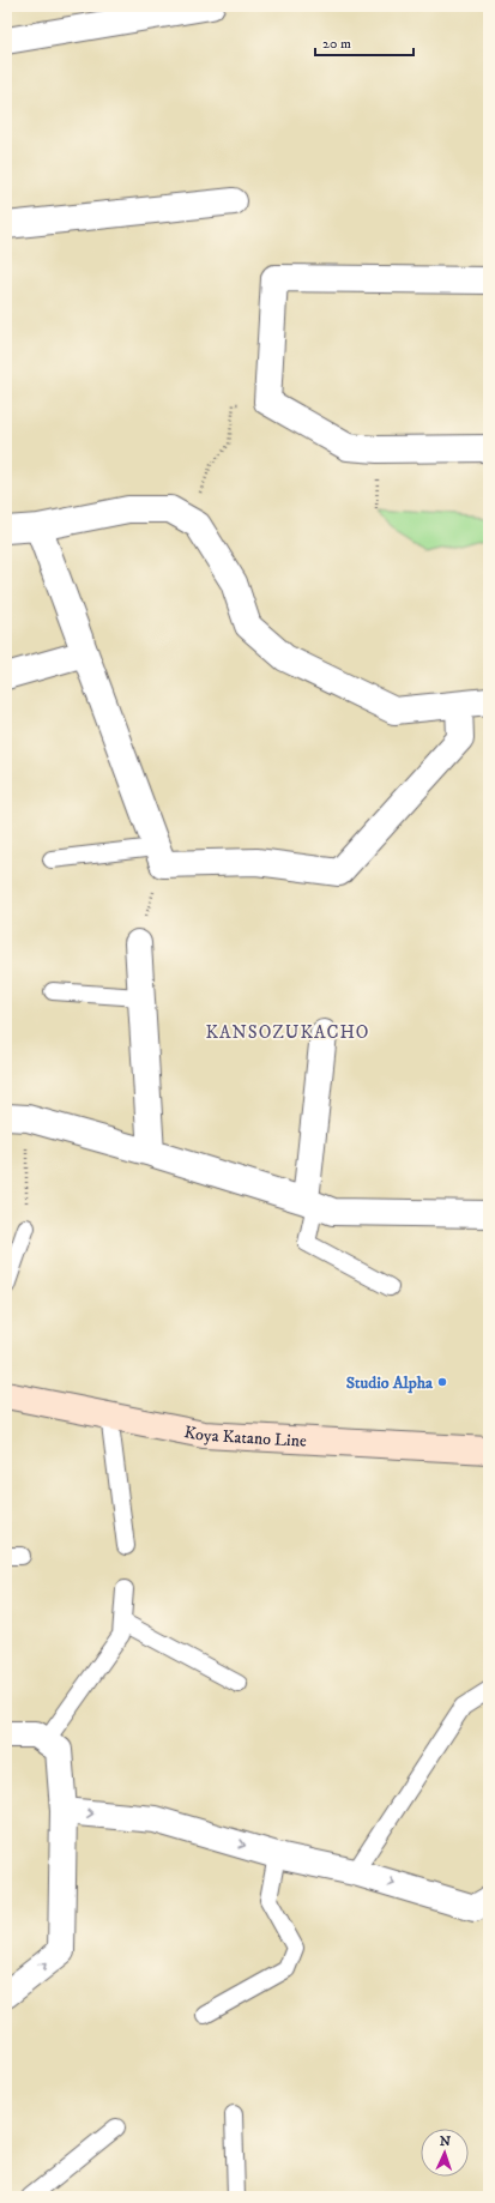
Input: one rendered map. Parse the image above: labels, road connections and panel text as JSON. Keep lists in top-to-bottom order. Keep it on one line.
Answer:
{"streets":{"main road":["Koya Katano Line"]},"districts":["KANSOZUKACHO"],"places":["Studio Alpha"],"scale_bar":"20 m","north":"top"}
